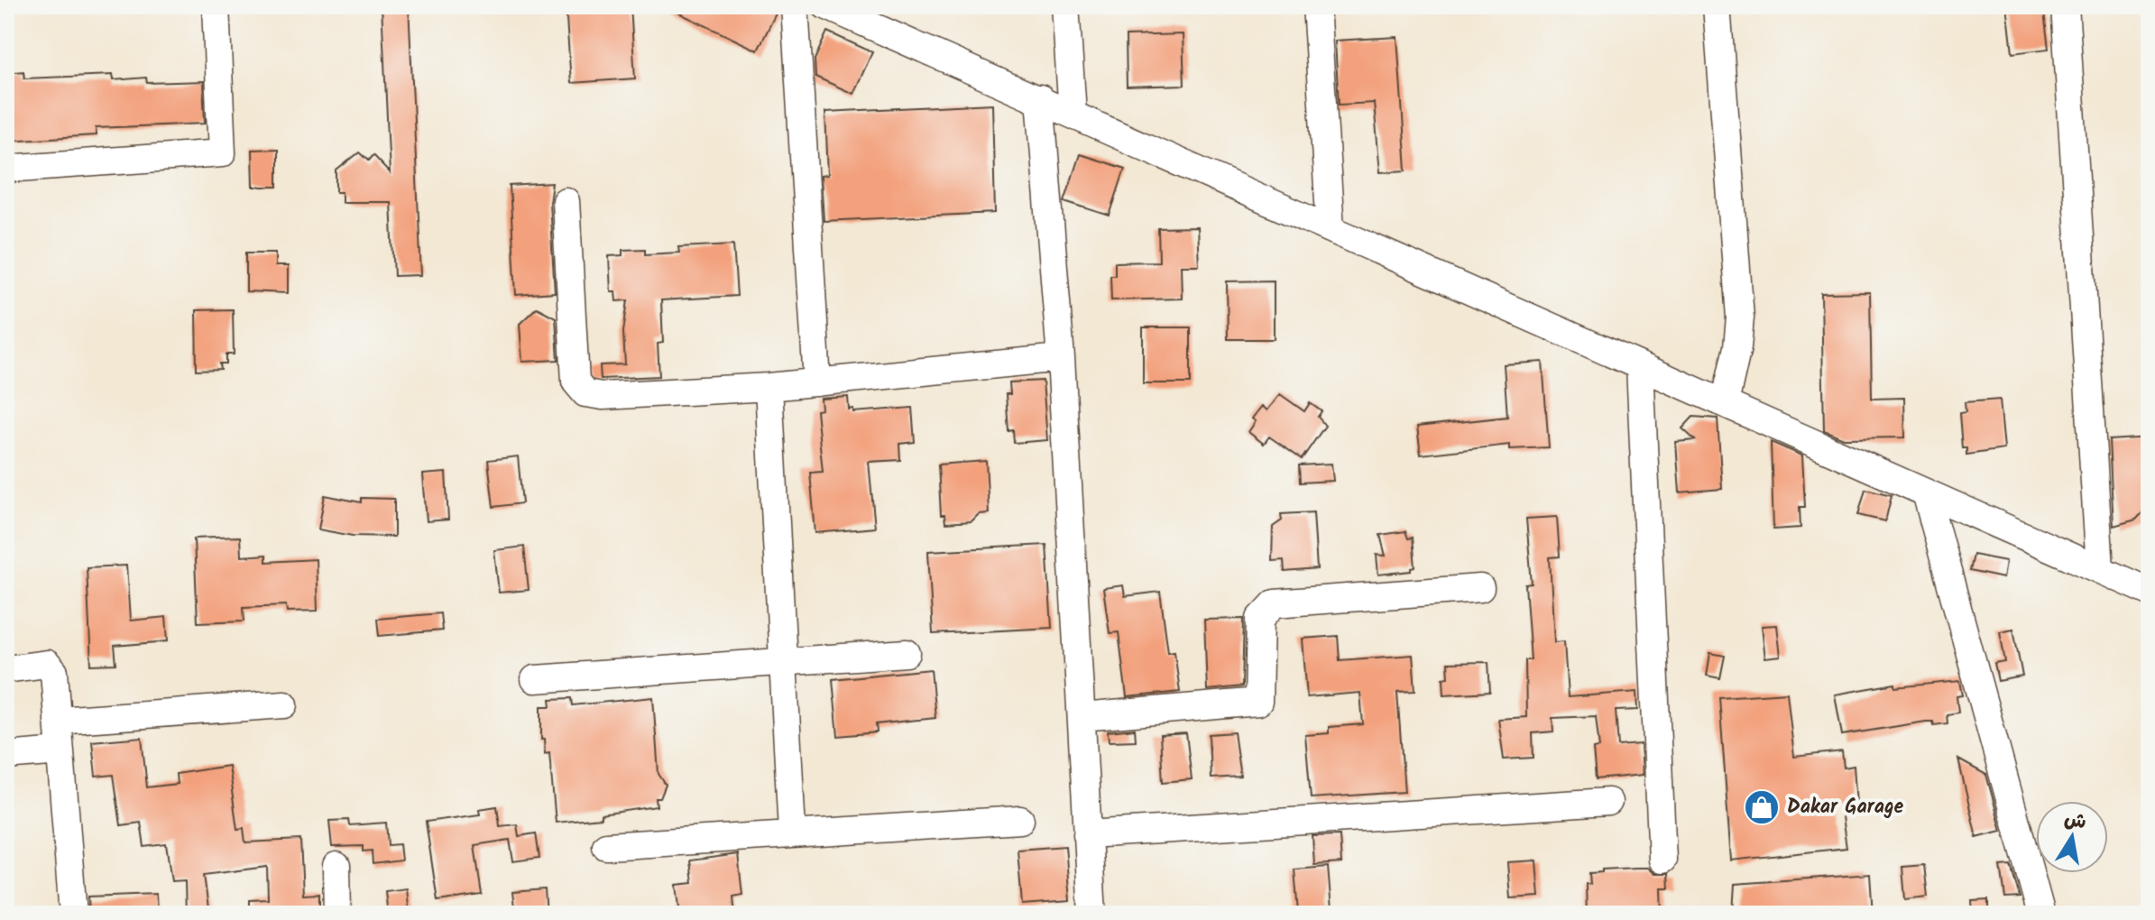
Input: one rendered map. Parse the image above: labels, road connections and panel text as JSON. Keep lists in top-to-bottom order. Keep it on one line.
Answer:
{"places":{"shop":["Dakar Garage"]},"north":"top"}
